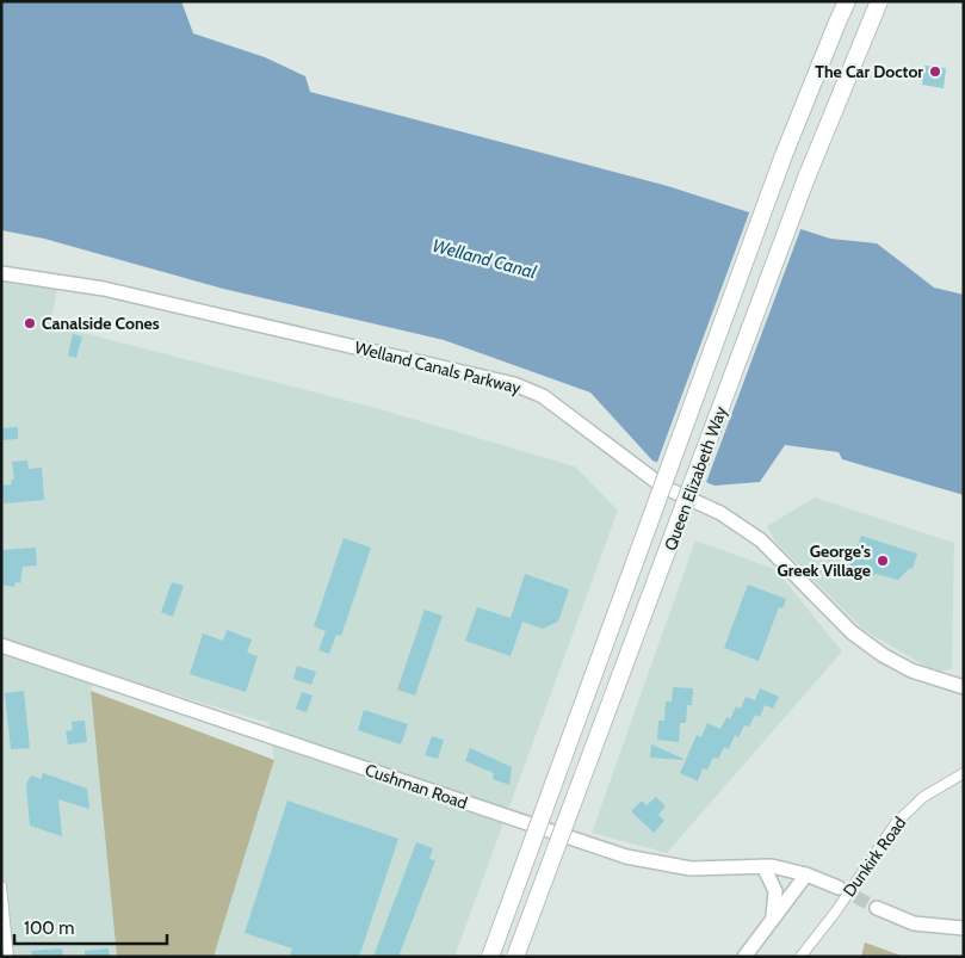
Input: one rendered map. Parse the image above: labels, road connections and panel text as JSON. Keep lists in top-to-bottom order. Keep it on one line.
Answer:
{"streets":{"highway":["Queen Elizabeth Way"],"street":["Welland Canals Parkway","Cushman Road","Dunkirk Road"]},"water":["Welland Canal"],"places":["The Car Doctor","Canalside Cones","George's Greek Village"],"scale_bar":"100 m"}
